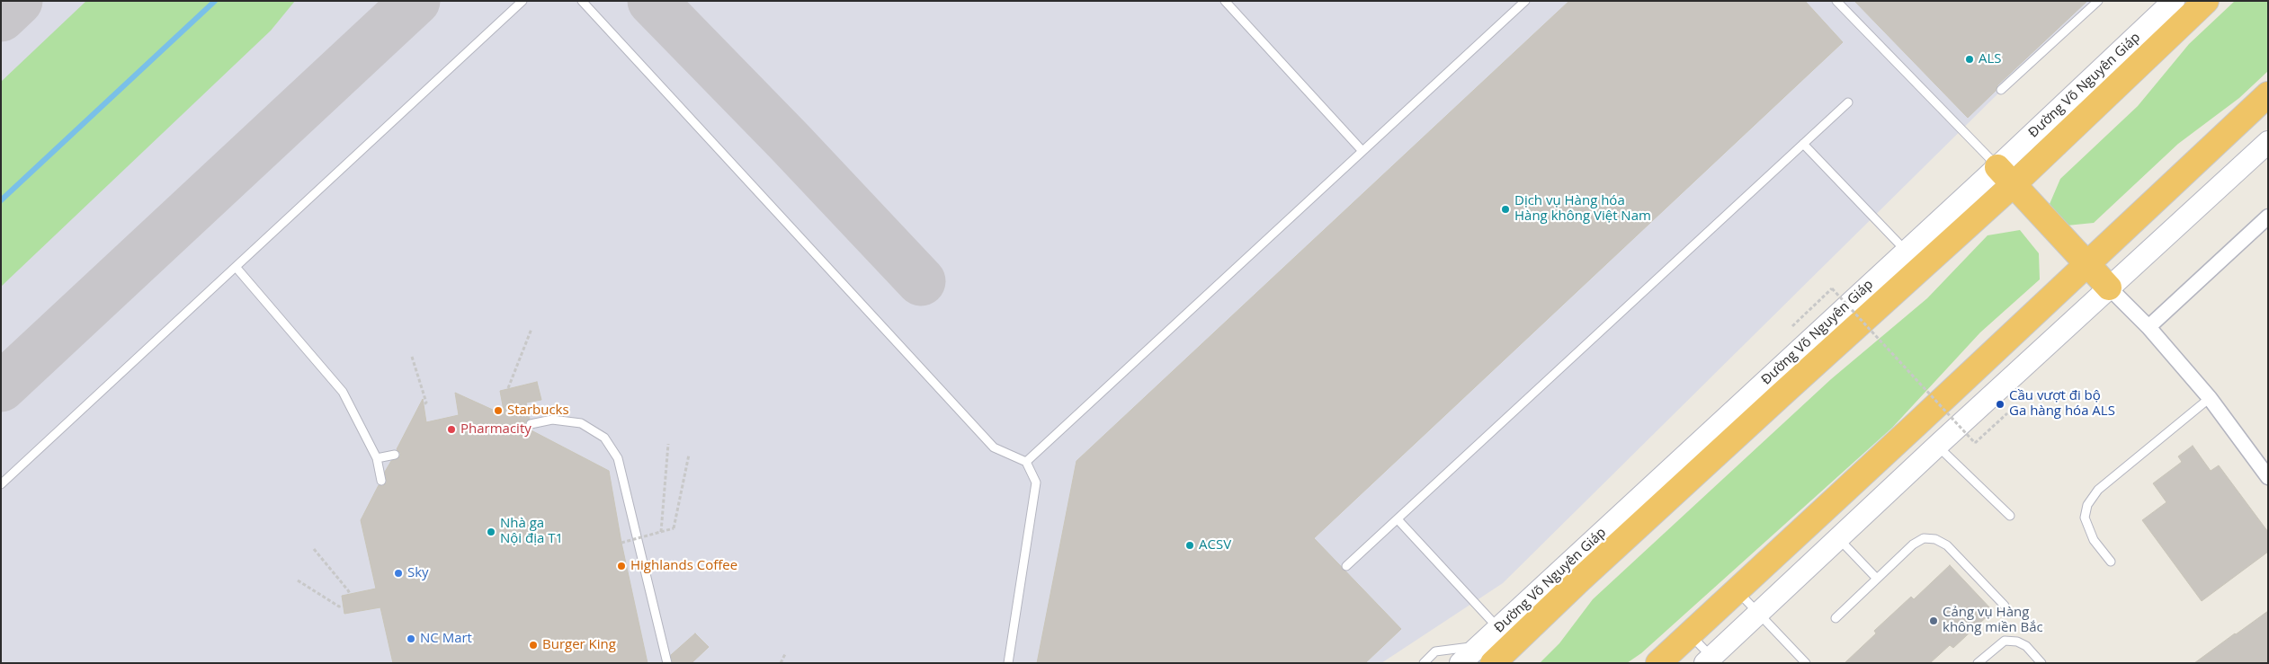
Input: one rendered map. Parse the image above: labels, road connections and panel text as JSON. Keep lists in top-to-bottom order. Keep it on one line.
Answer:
{"streets":{"highway":["Đường Võ Nguyên Giáp"]},"places":["ALS","Dịch vụ Hàng hóa Hàng không Việt Nam","Cầu vượt đi bộ Ga hàng hóa ALS","Starbucks","Pharmacity","Nhà ga Nội địa T1","ACSV","Highlands Coffee","Sky","Cảng vụ Hàng không miền Bắc","NC Mart","Burger King"]}
